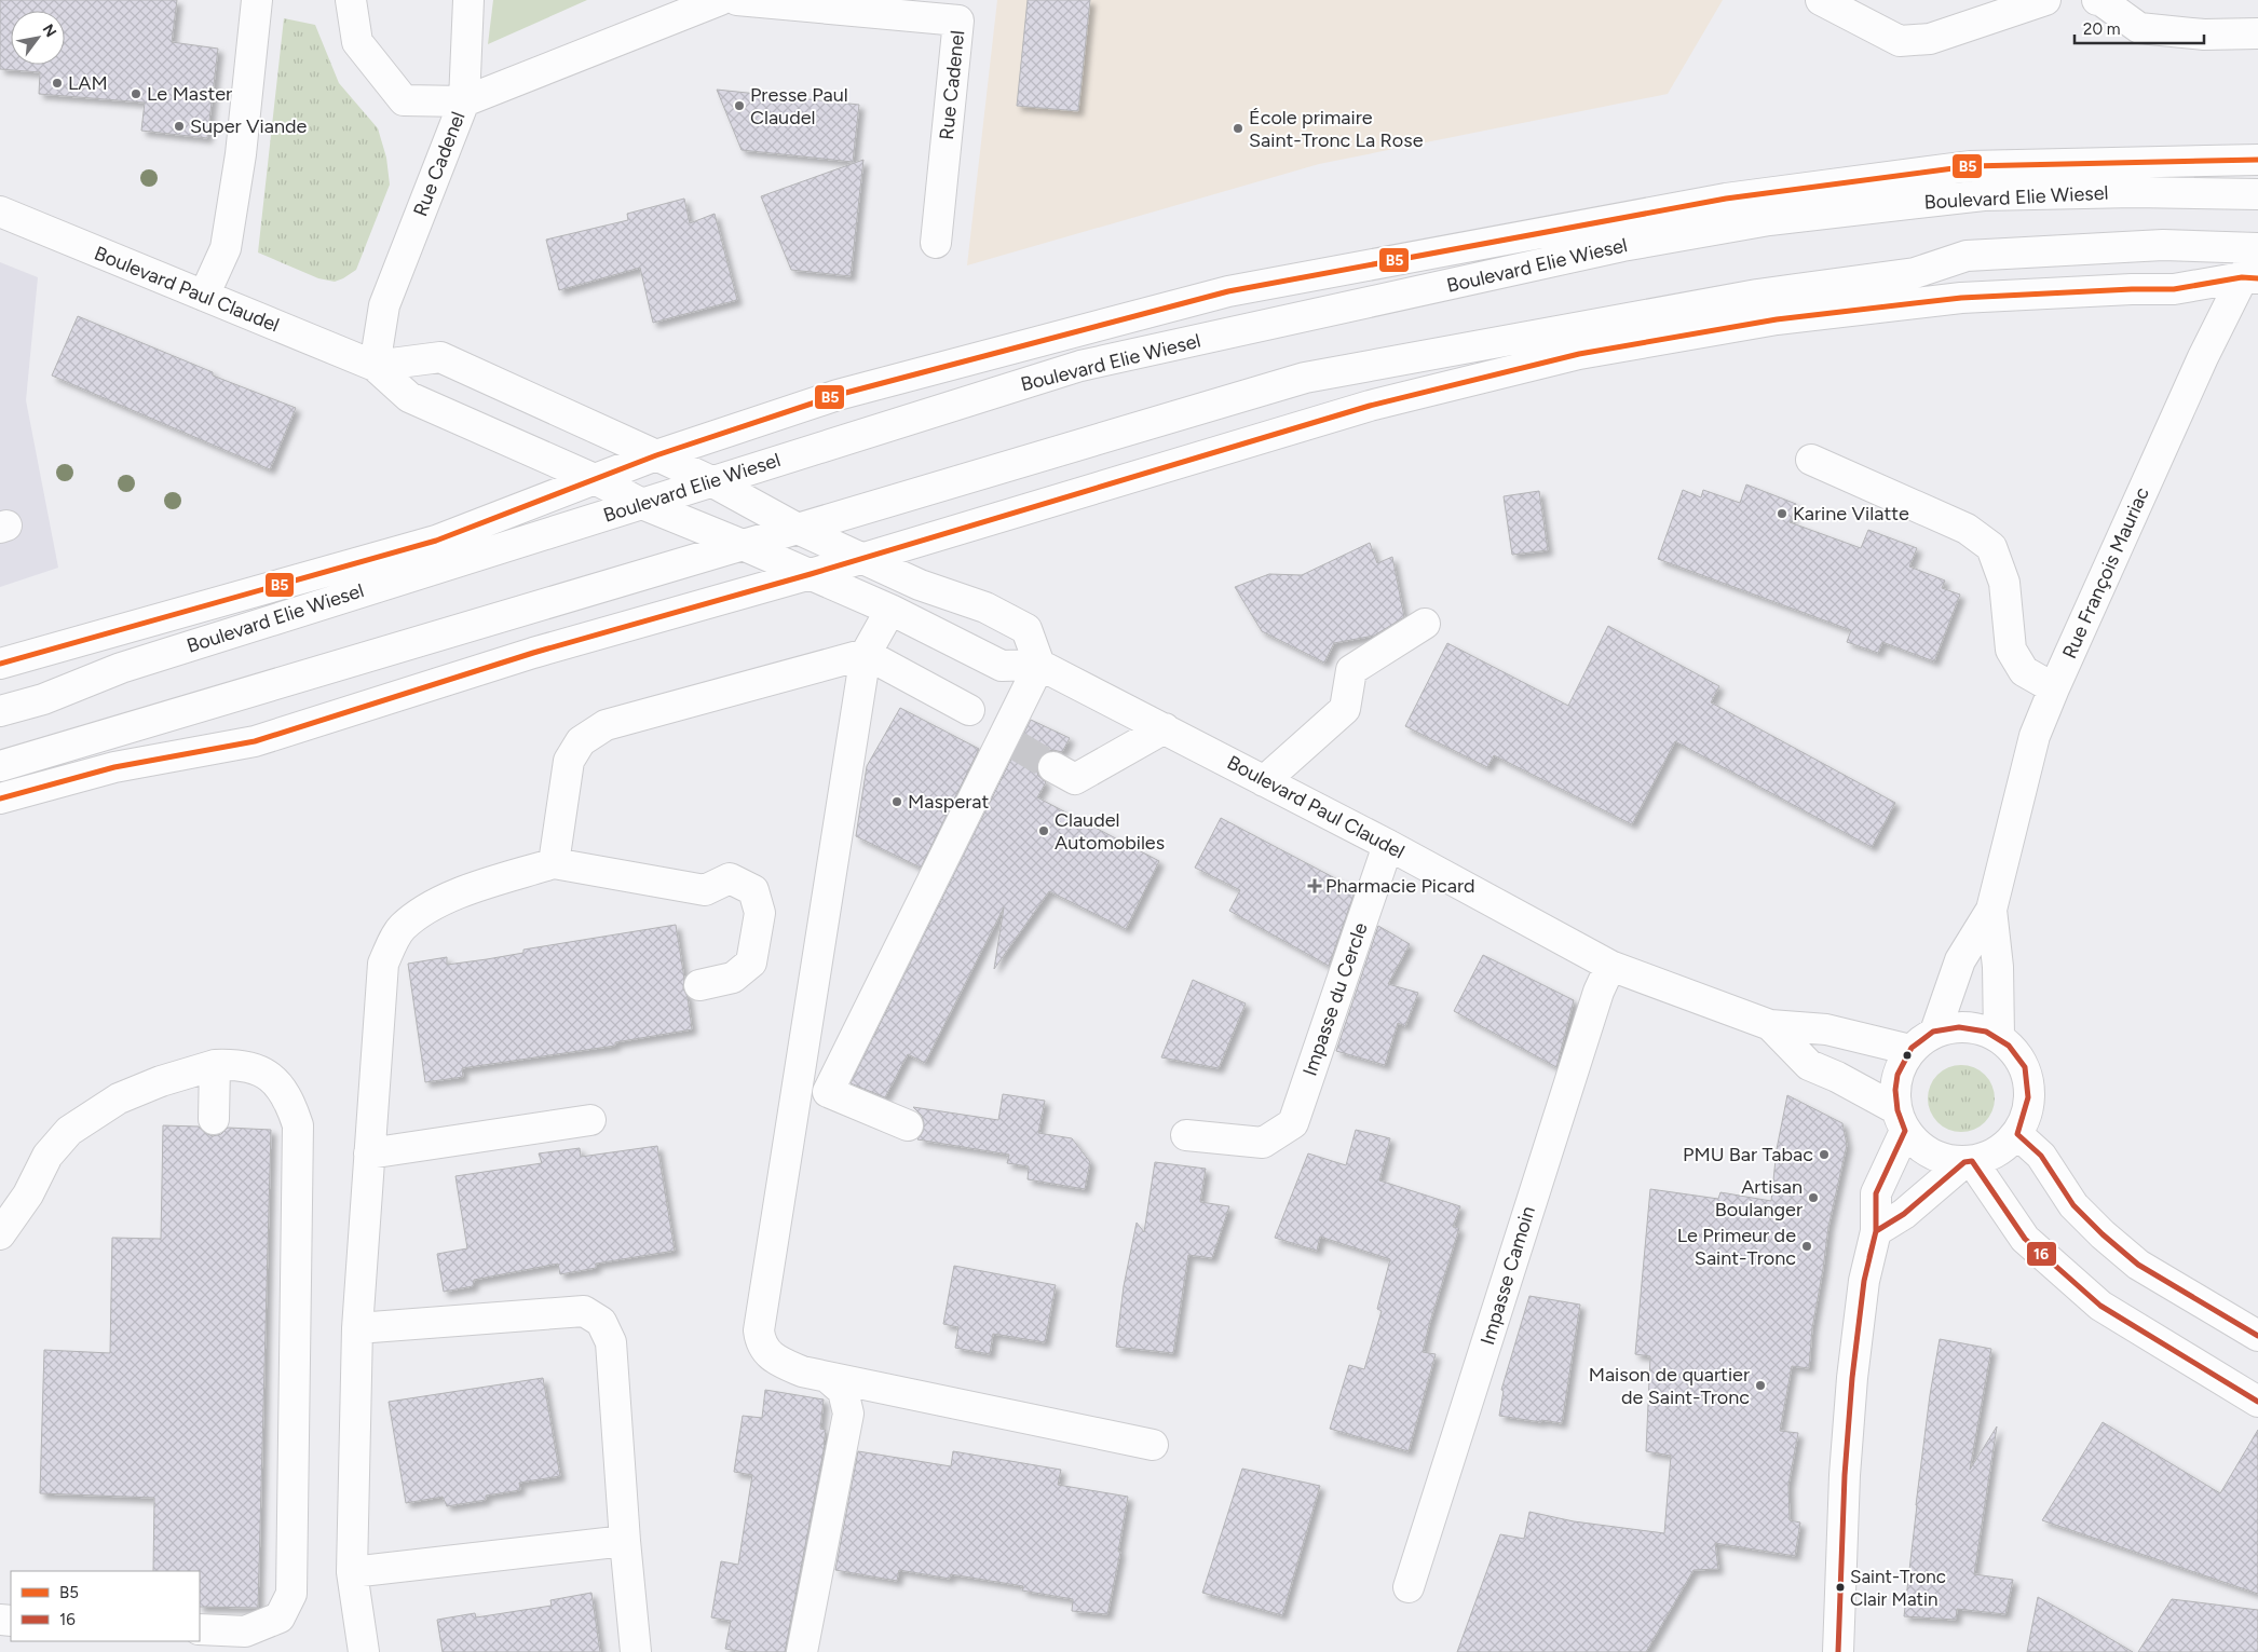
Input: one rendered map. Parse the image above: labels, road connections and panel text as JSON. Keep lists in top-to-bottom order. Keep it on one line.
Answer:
{"streets":{"street":["Rue Cadenel","Boulevard Elie Wiesel","Boulevard Paul Claudel","Rue François Mauriac","Impasse du Cercle","Impasse Camoin"]},"crossings":[["Rue Cadenel","Boulevard Paul Claudel"],["Boulevard Elie Wiesel","Boulevard Paul Claudel"],["Boulevard Paul Claudel","Rue François Mauriac"],["Boulevard Paul Claudel","Impasse du Cercle"],["Boulevard Paul Claudel","Impasse Camoin"]],"places":{"other":["LAM","Le Master","Presse Paul Claudel","Super Viande","École primaire Saint-Tronc La Rose","Karine Vilatte","Masperat","Claudel Automobiles","PMU Bar Tabac","Artisan Boulanger","Le Primeur de Saint-Tronc","Maison de quartier de Saint-Tronc","Saint-Tronc Clair Matin"],"health":["Pharmacie Picard"]},"lines":["transit line B5","transit line 16"],"legend":["B5","16"],"scale_bar":"20 m","north":"top right"}
